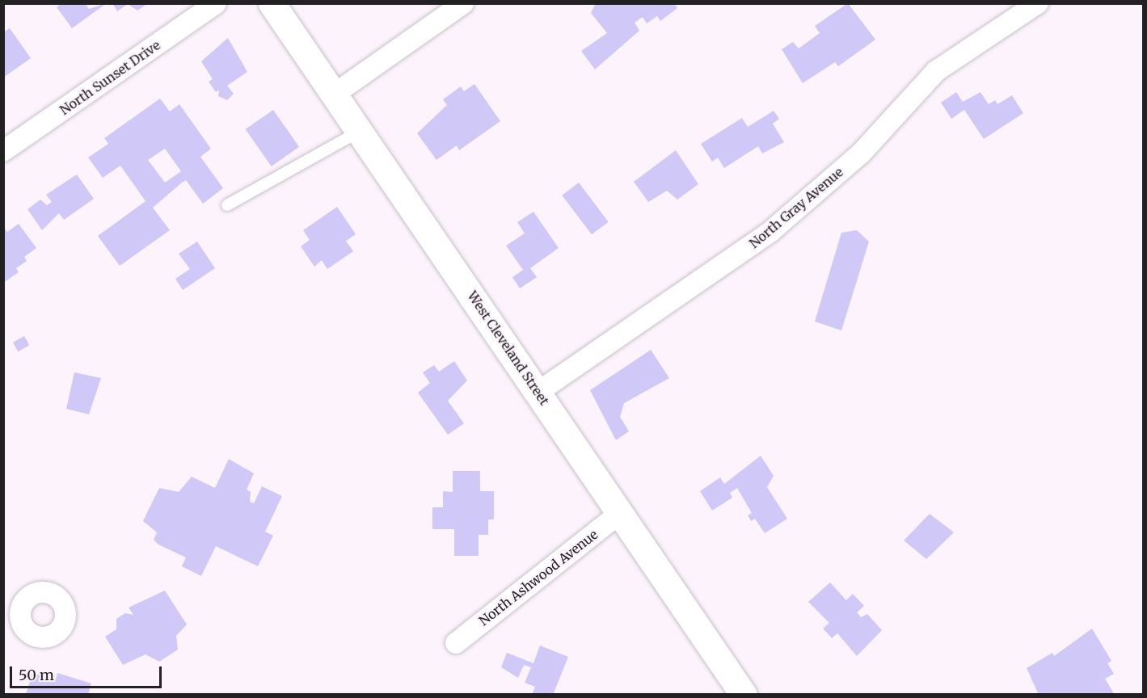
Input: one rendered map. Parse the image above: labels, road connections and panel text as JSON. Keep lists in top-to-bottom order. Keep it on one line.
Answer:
{"streets":{"street":["North Sunset Drive","North Gray Avenue","West Cleveland Street","North Ashwood Avenue"]},"crossings":[["North Gray Avenue","West Cleveland Street"],["West Cleveland Street","North Ashwood Avenue"]],"scale_bar":"50 m"}
